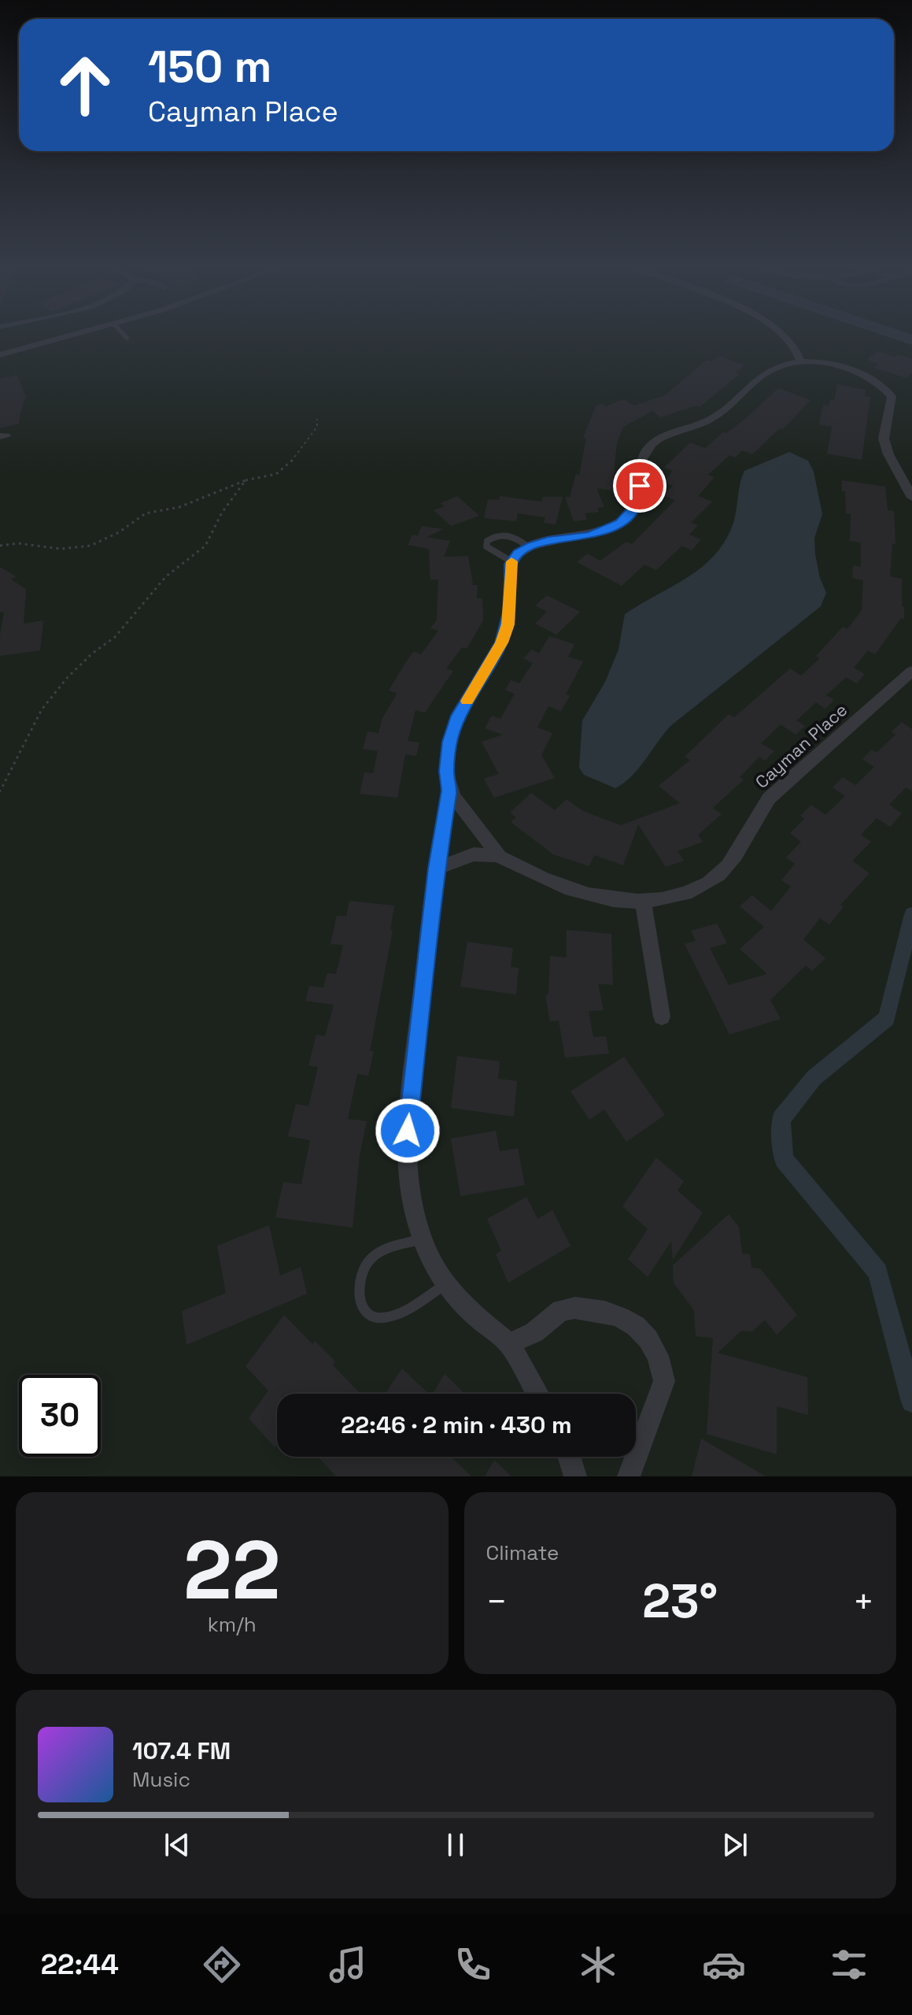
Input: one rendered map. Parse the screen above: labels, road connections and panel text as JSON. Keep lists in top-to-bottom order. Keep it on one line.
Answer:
{"streets":{"street":["Cayman Place"]},"page":{"turn":["150 m","Cayman Place"],"limit":"30","trip":"22:46 · 2 min · 430 m","tile":[["22","km/h"],"Climate"],"heat":["−","23°","+"],"song":["107.4 FM","Music"],"tabs":"22:44"}}
